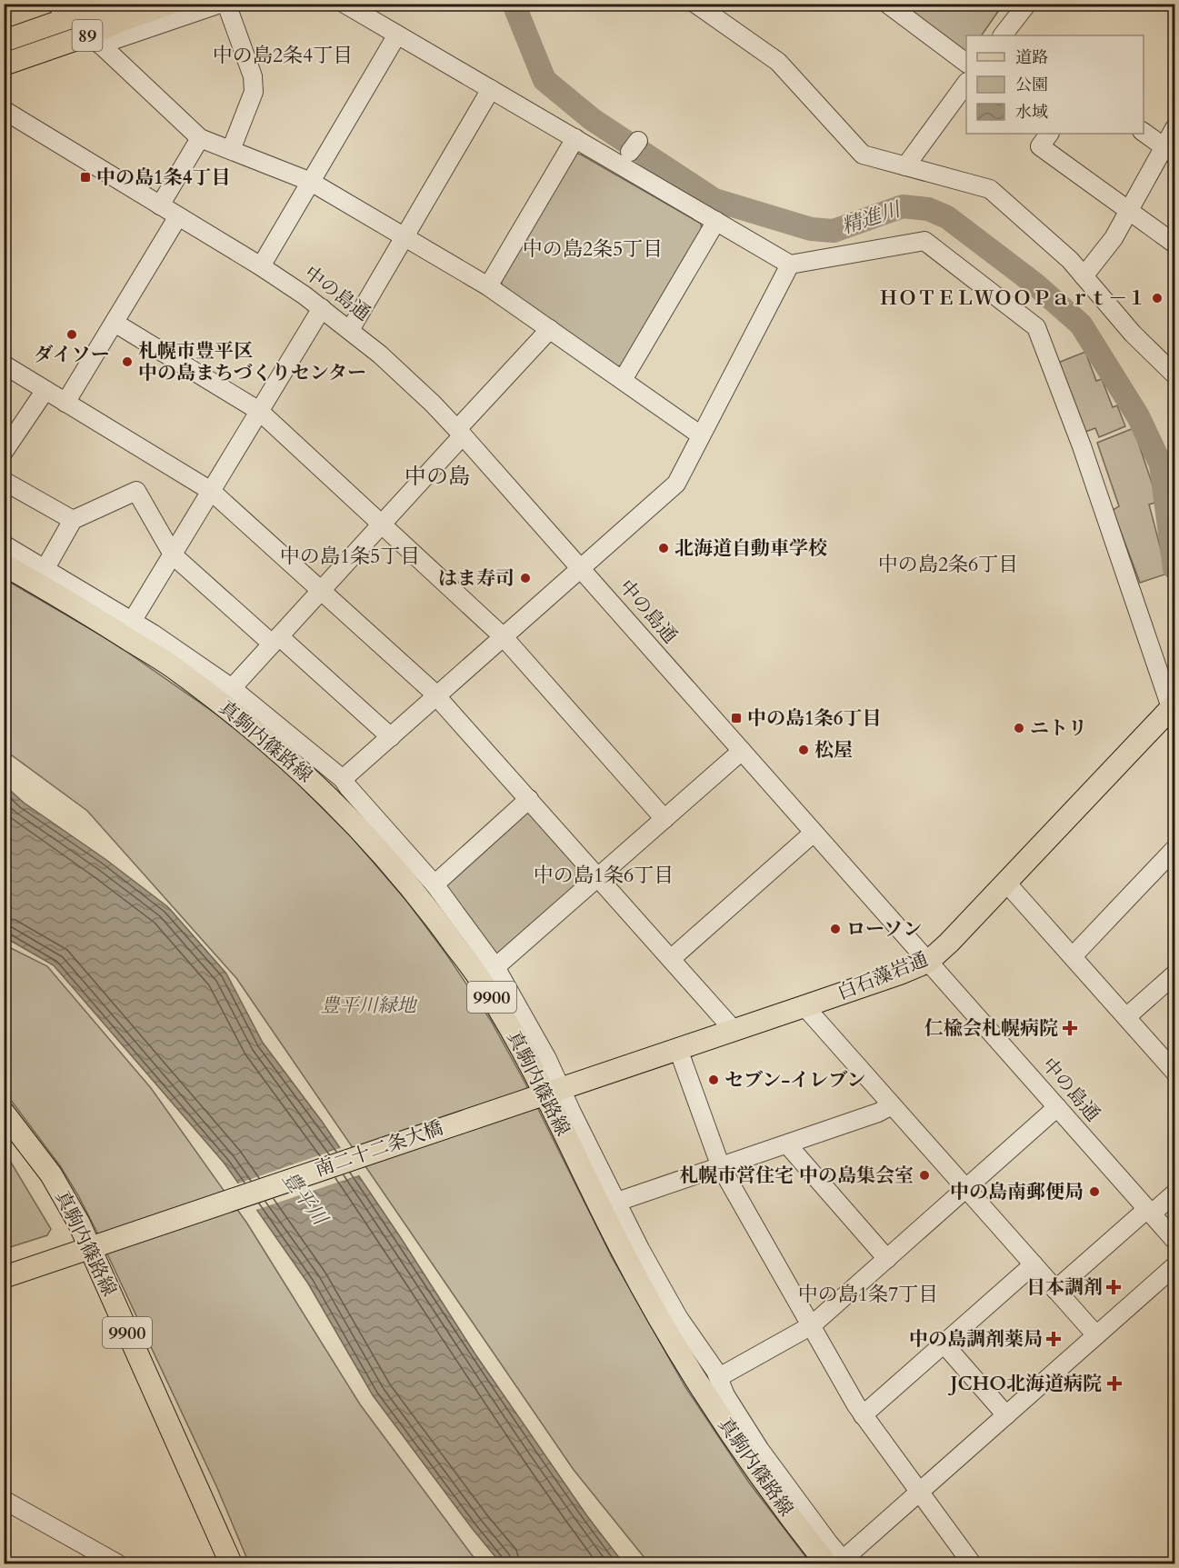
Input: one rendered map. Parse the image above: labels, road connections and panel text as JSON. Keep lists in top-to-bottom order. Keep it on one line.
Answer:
{"streets":{"main road":["89","真駒内篠路線","白石藻岩通","9900","南二十二条大橋"],"street":["中の島通"]},"crossings":[["中の島通","白石藻岩通"],["真駒内篠路線","白石藻岩通"],["真駒内篠路線","南二十二条大橋"],["白石藻岩通","南二十二条大橋"]],"districts":["中の島2条4丁目","中の島2条5丁目","中の島","中の島1条5丁目","中の島2条6丁目","中の島1条6丁目","中の島1条7丁目"],"water":["精進川","豊平川"],"parks":["豊平川緑地"],"places":{"transit":["中の島1条4丁目","中の島1条6丁目"],"other":["ＨＯＴＥＬＷＯＯＰａｒｔ－１","ダイソー","札幌市豊平区 中の島まちづくりセンター","北海道自動車学校","はま寿司","ニトリ","松屋","ローソン","セブン-イレブン","札幌市営住宅 中の島集会室","中の島南郵便局"],"health":["仁楡会札幌病院","日本調剤","中の島調剤薬局","JCHO北海道病院"]},"legend":["道路","公園","水域"]}
